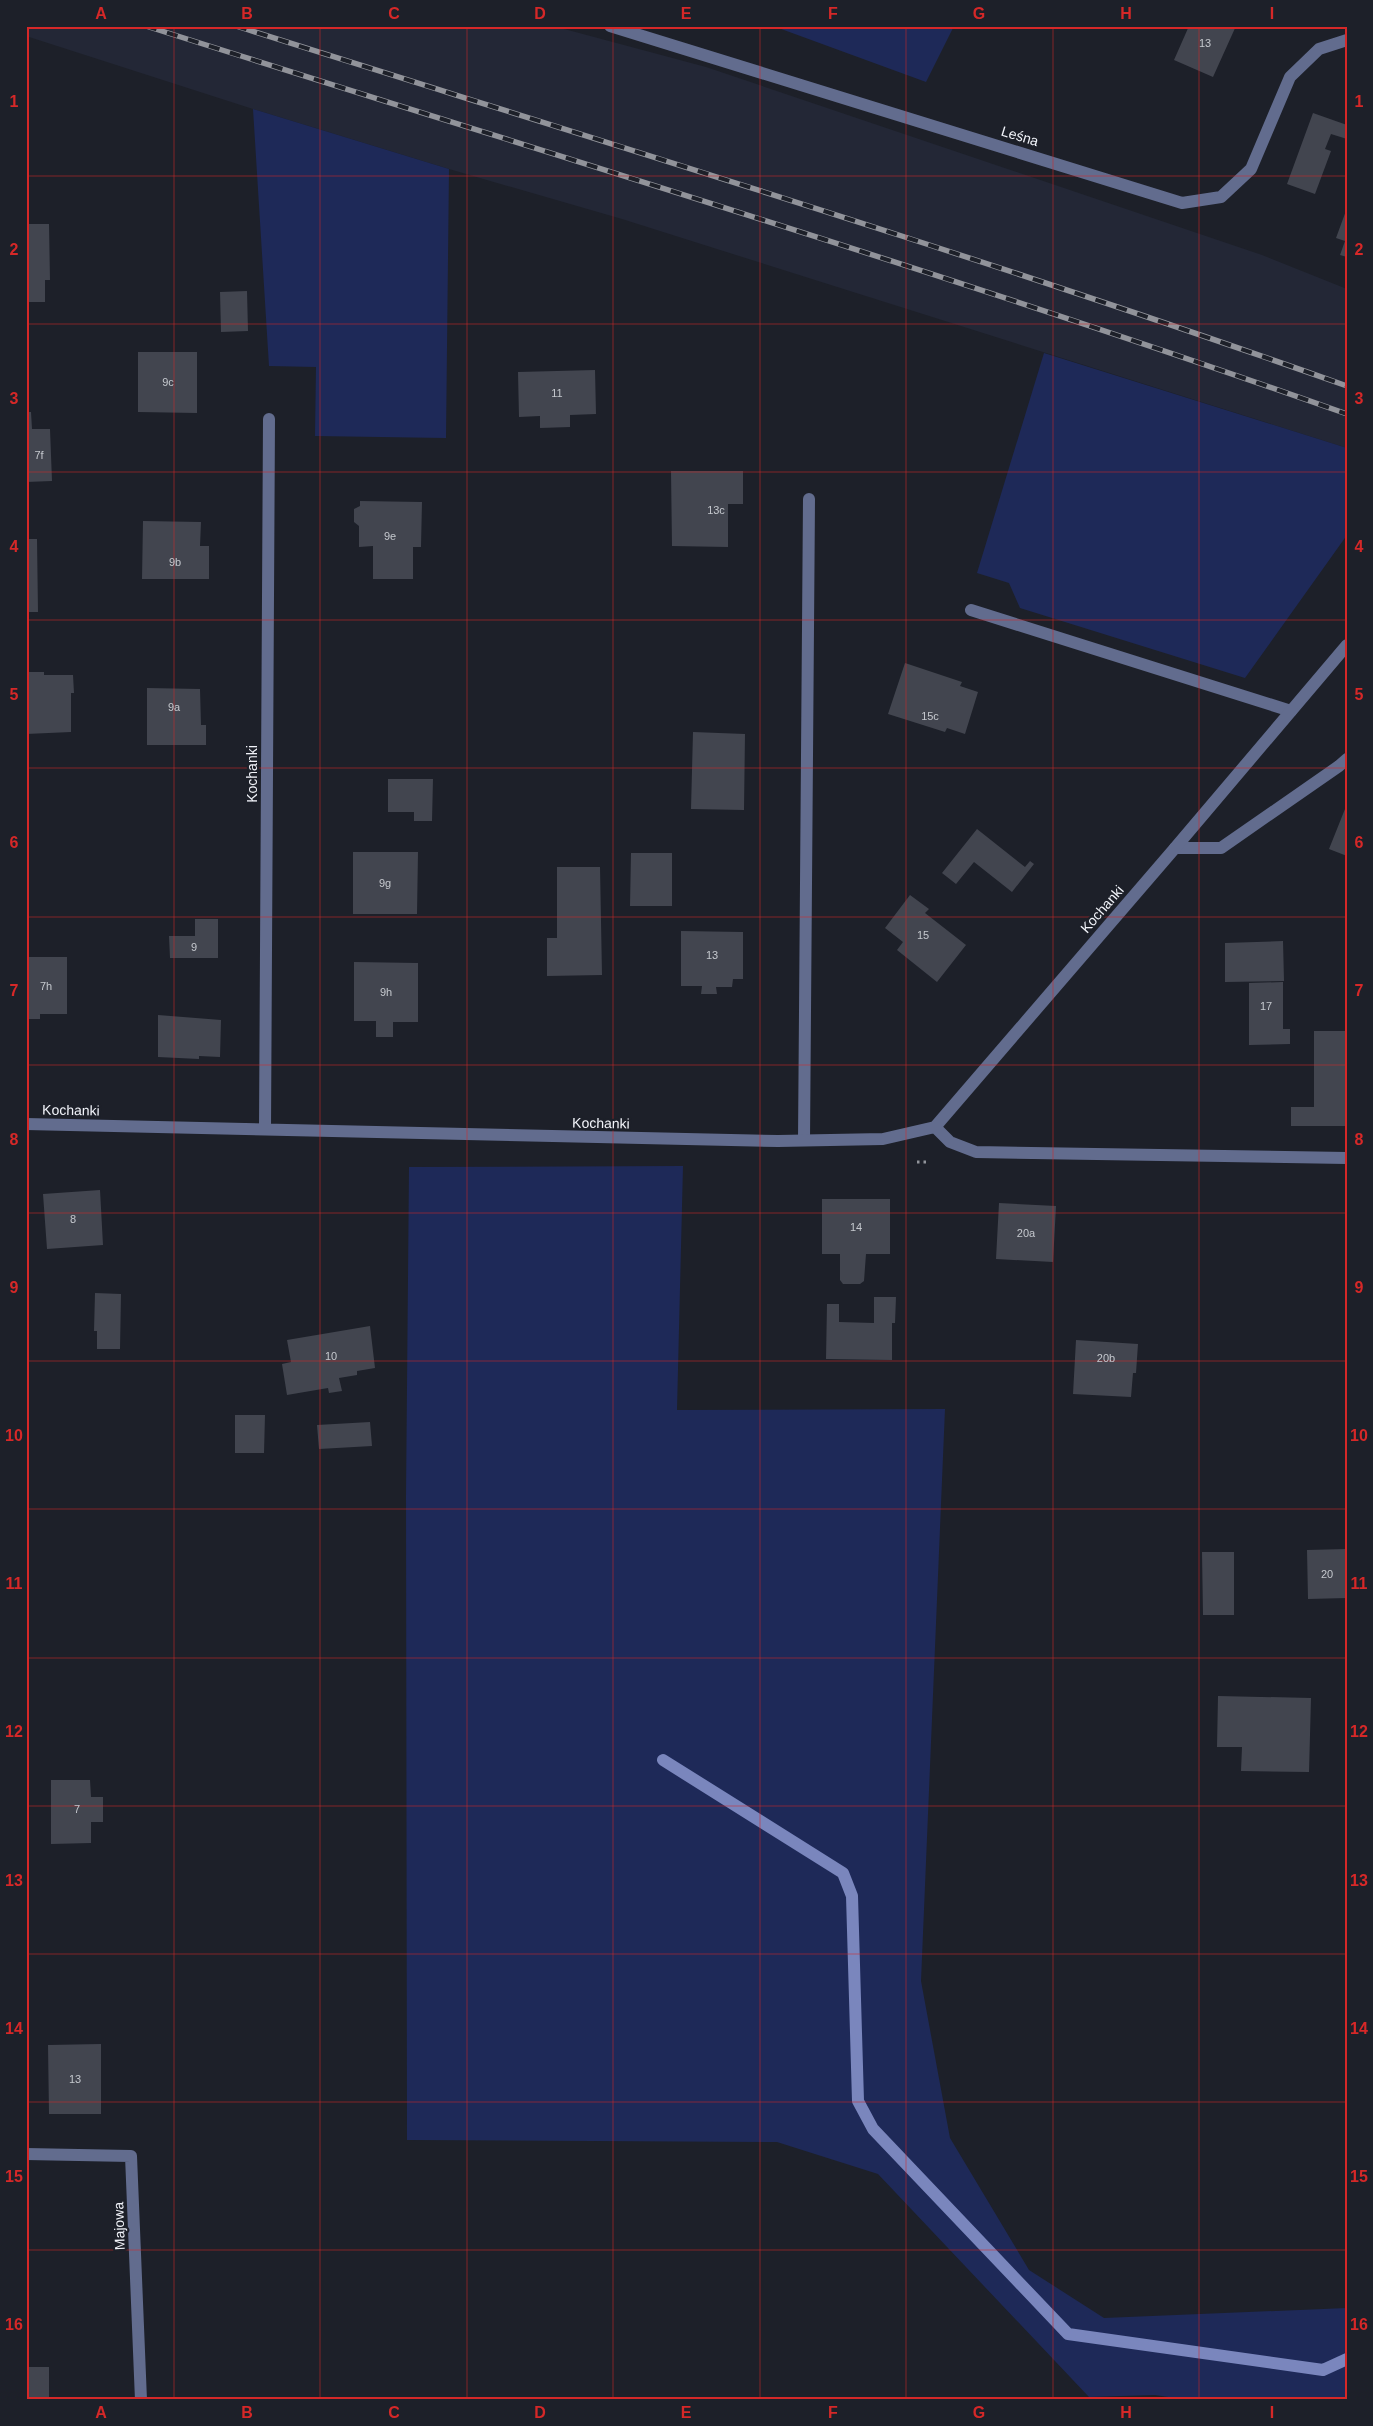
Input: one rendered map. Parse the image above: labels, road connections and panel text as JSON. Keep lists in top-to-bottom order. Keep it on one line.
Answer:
{"streets":{"street":["Leśna","Kochanki","Majowa"]},"house_numbers":["13","9c","11","7f","13c","9e","9b","9a","15c","9g","15","9","13","7h","9h","17","8","14","20a","10","20b","20","7","13"],"grid":{"columns":["A","B","C","D","E","F","G","H","I"],"rows":["1","2","3","4","5","6","7","8","9","10","11","12","13","14","15","16"]}}
